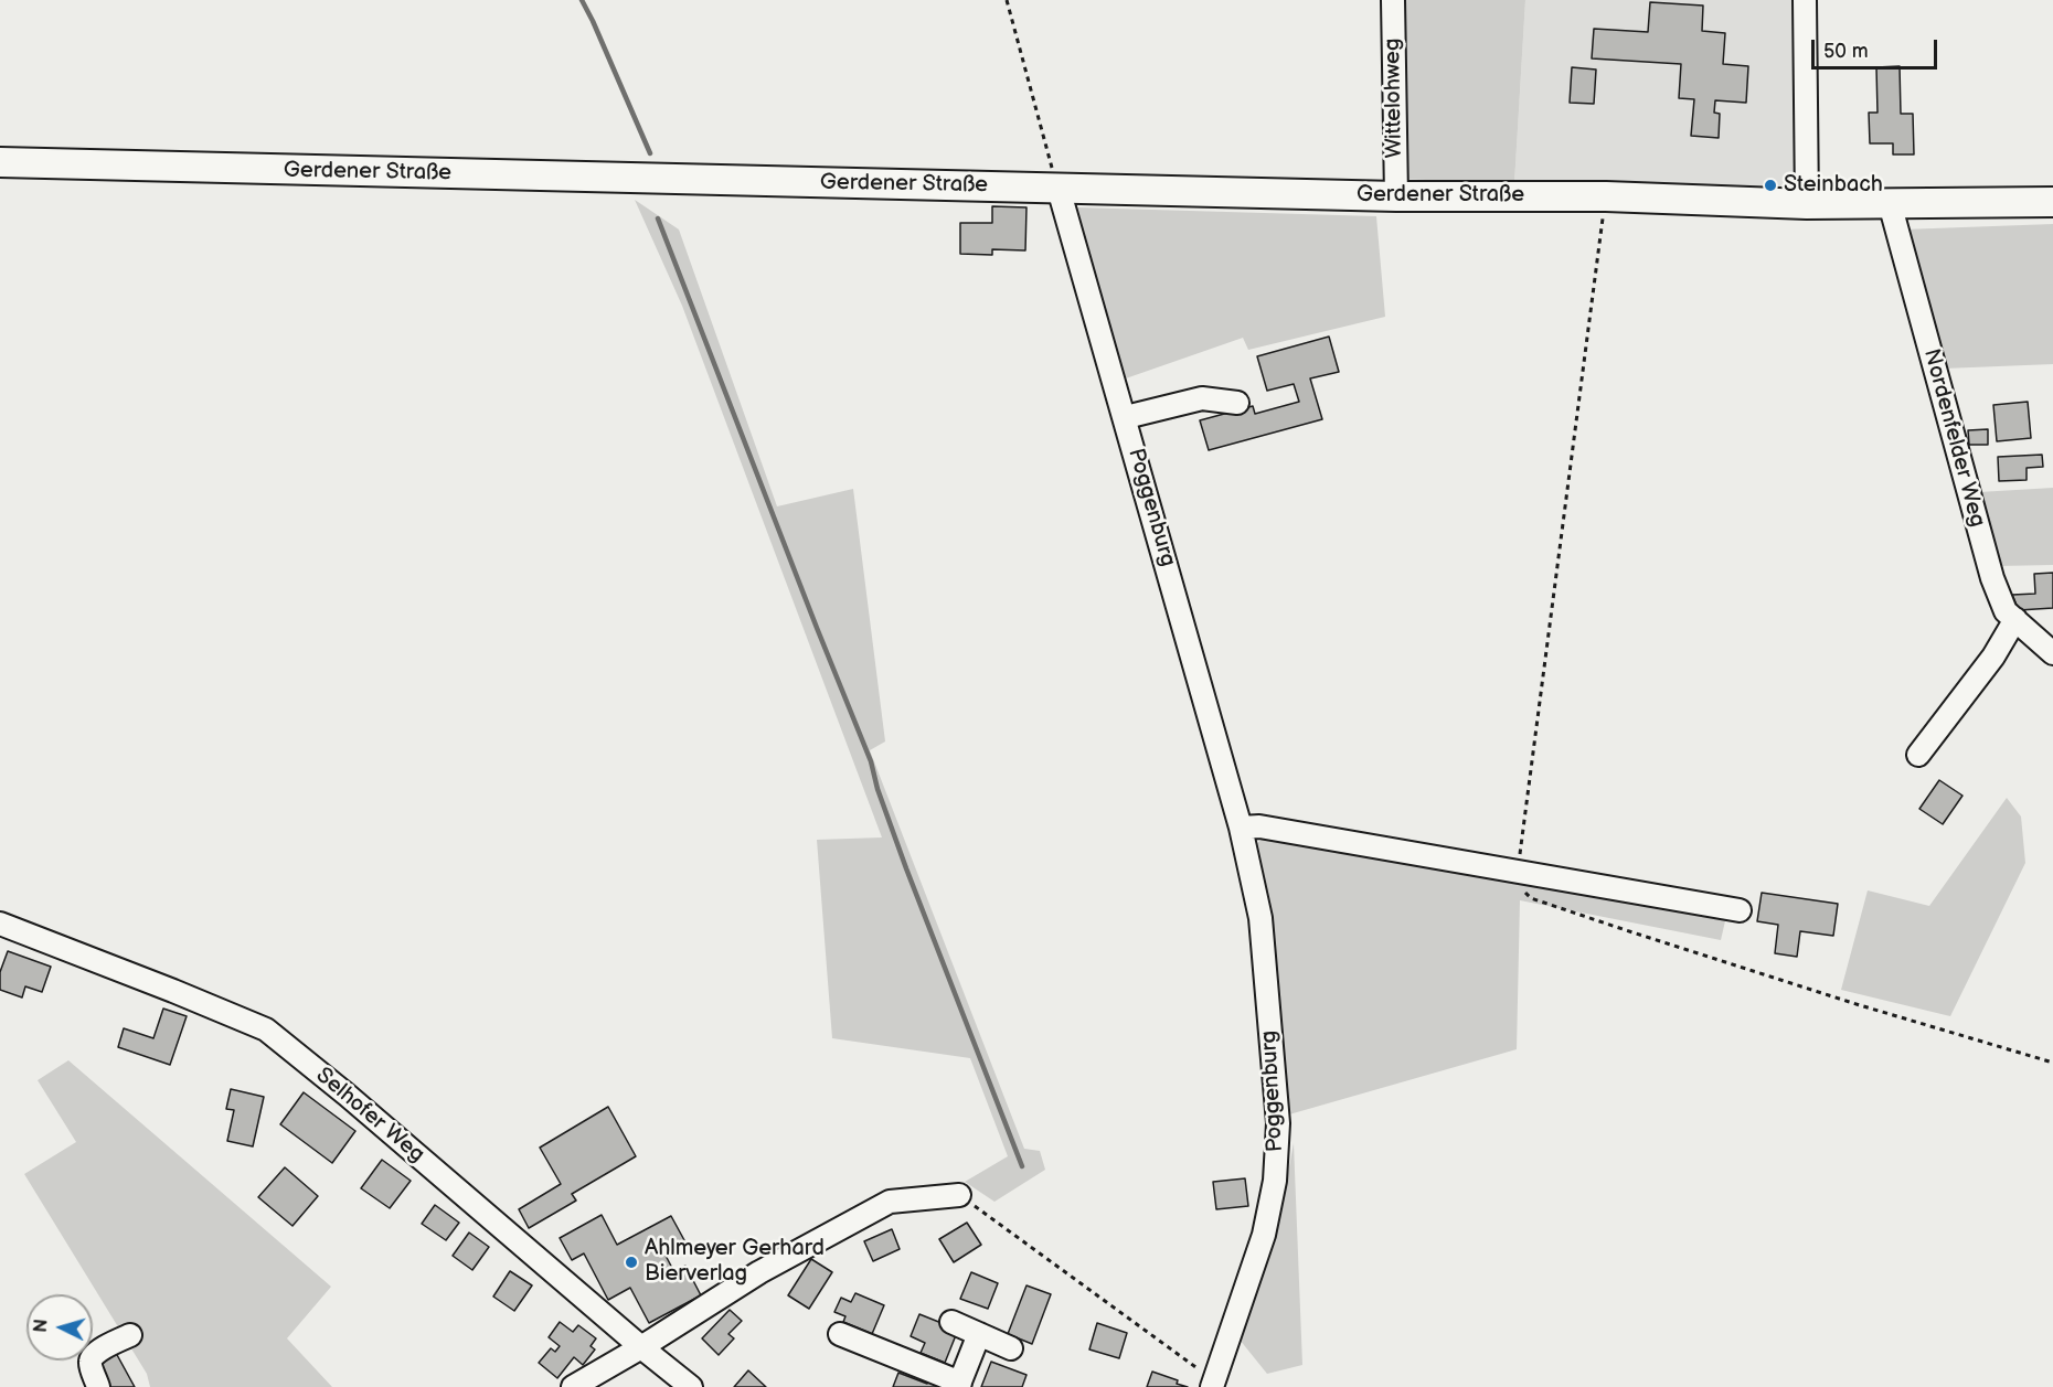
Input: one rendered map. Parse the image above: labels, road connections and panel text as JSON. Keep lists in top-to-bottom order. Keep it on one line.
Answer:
{"streets":{"main road":["Gerdener Straße"],"street":["Wittelohweg","Nordenfelder Weg","Poggenburg","Selhofer Weg"]},"crossings":[["Wittelohweg","Gerdener Straße"],["Gerdener Straße","Nordenfelder Weg"],["Gerdener Straße","Poggenburg"]],"places":["Steinbach","Ahlmeyer Gerhard Bierverlag"],"scale_bar":"50 m","north":"left"}
